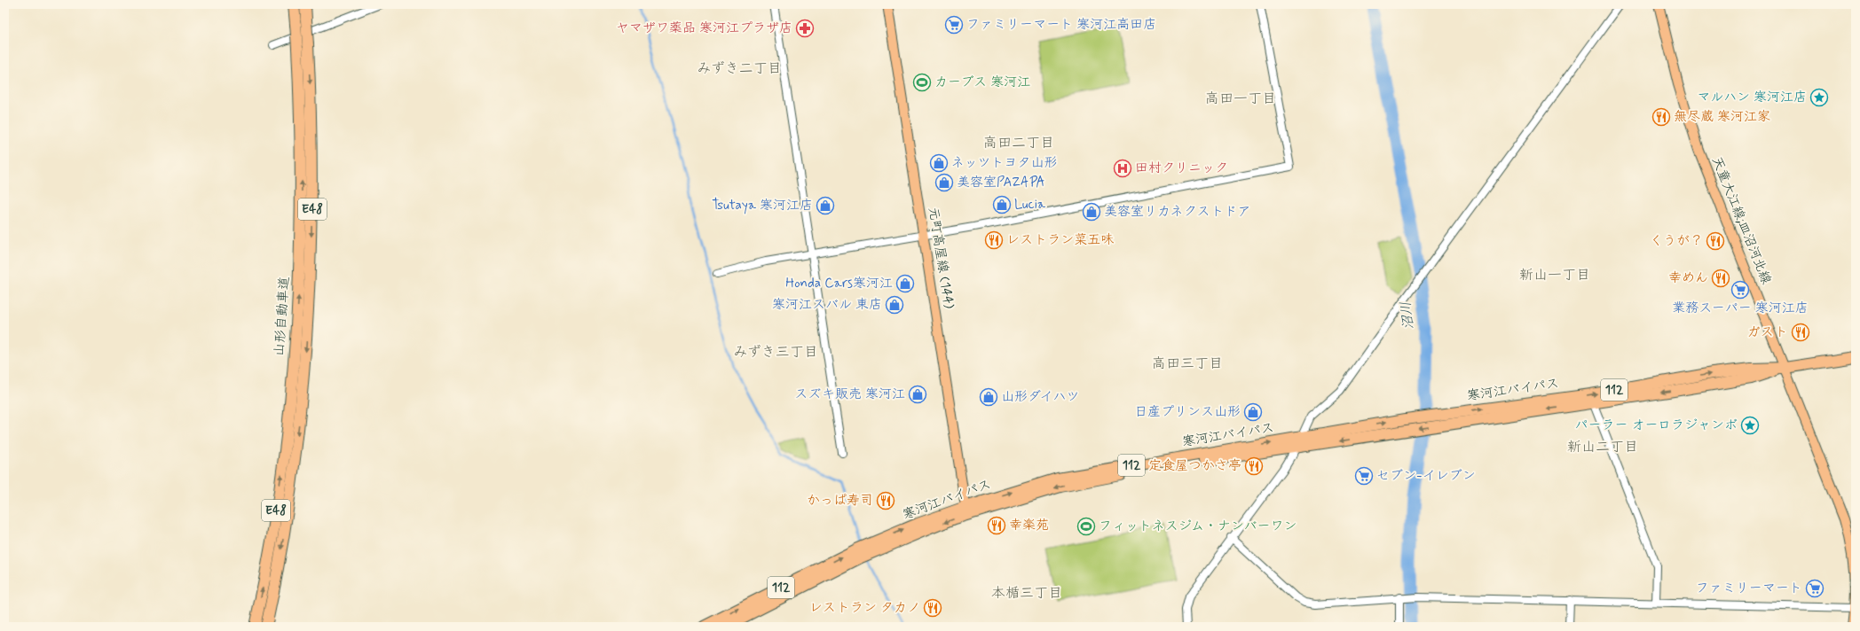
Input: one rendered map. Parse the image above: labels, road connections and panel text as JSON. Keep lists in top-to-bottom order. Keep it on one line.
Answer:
{"streets":{"highway":["E48","山形自動車道","寒河江バイパス","112"],"main road":["天童大江線;皿沼河北線","元町高屋線 (144)"]},"crossings":[["天童大江線;皿沼河北線","寒河江バイパス"],["元町高屋線 (144)","寒河江バイパス"]],"districts":["みずき二丁目","高田一丁目","高田二丁目","新山一丁目","みずき三丁目","高田三丁目","新山二丁目","本楯三丁目"],"water":["沼川"],"places":{"supermarket":["ファミリーマート 寒河江高田店","業務スーパー 寒河江店","セブン-イレブン","ファミリーマート"],"pharmacy":["ヤマザワ薬品 寒河江プラザ店"],"sports":["カーブス 寒河江","フィットネスジム・ナンバーワン"],"place":["マルハン 寒河江店","パーラー オーロラジャンボ"],"restaurant":["無尽蔵 寒河江家","レストラン菜五味","くうが？","幸めん","ガスト","定食屋つかさ亭","かっぱ寿司","幸楽苑","レストラン タカノ"],"shop":["ネッツトヨタ山形","美容室PAZAPA","Lucia","Tsutaya 寒河江店","美容室リカネクストドア","Honda Cars寒河江","寒河江スバル 東店","スズキ販売 寒河江","山形ダイハツ","日産プリンス山形"],"hospital":["田村クリニック"]}}
